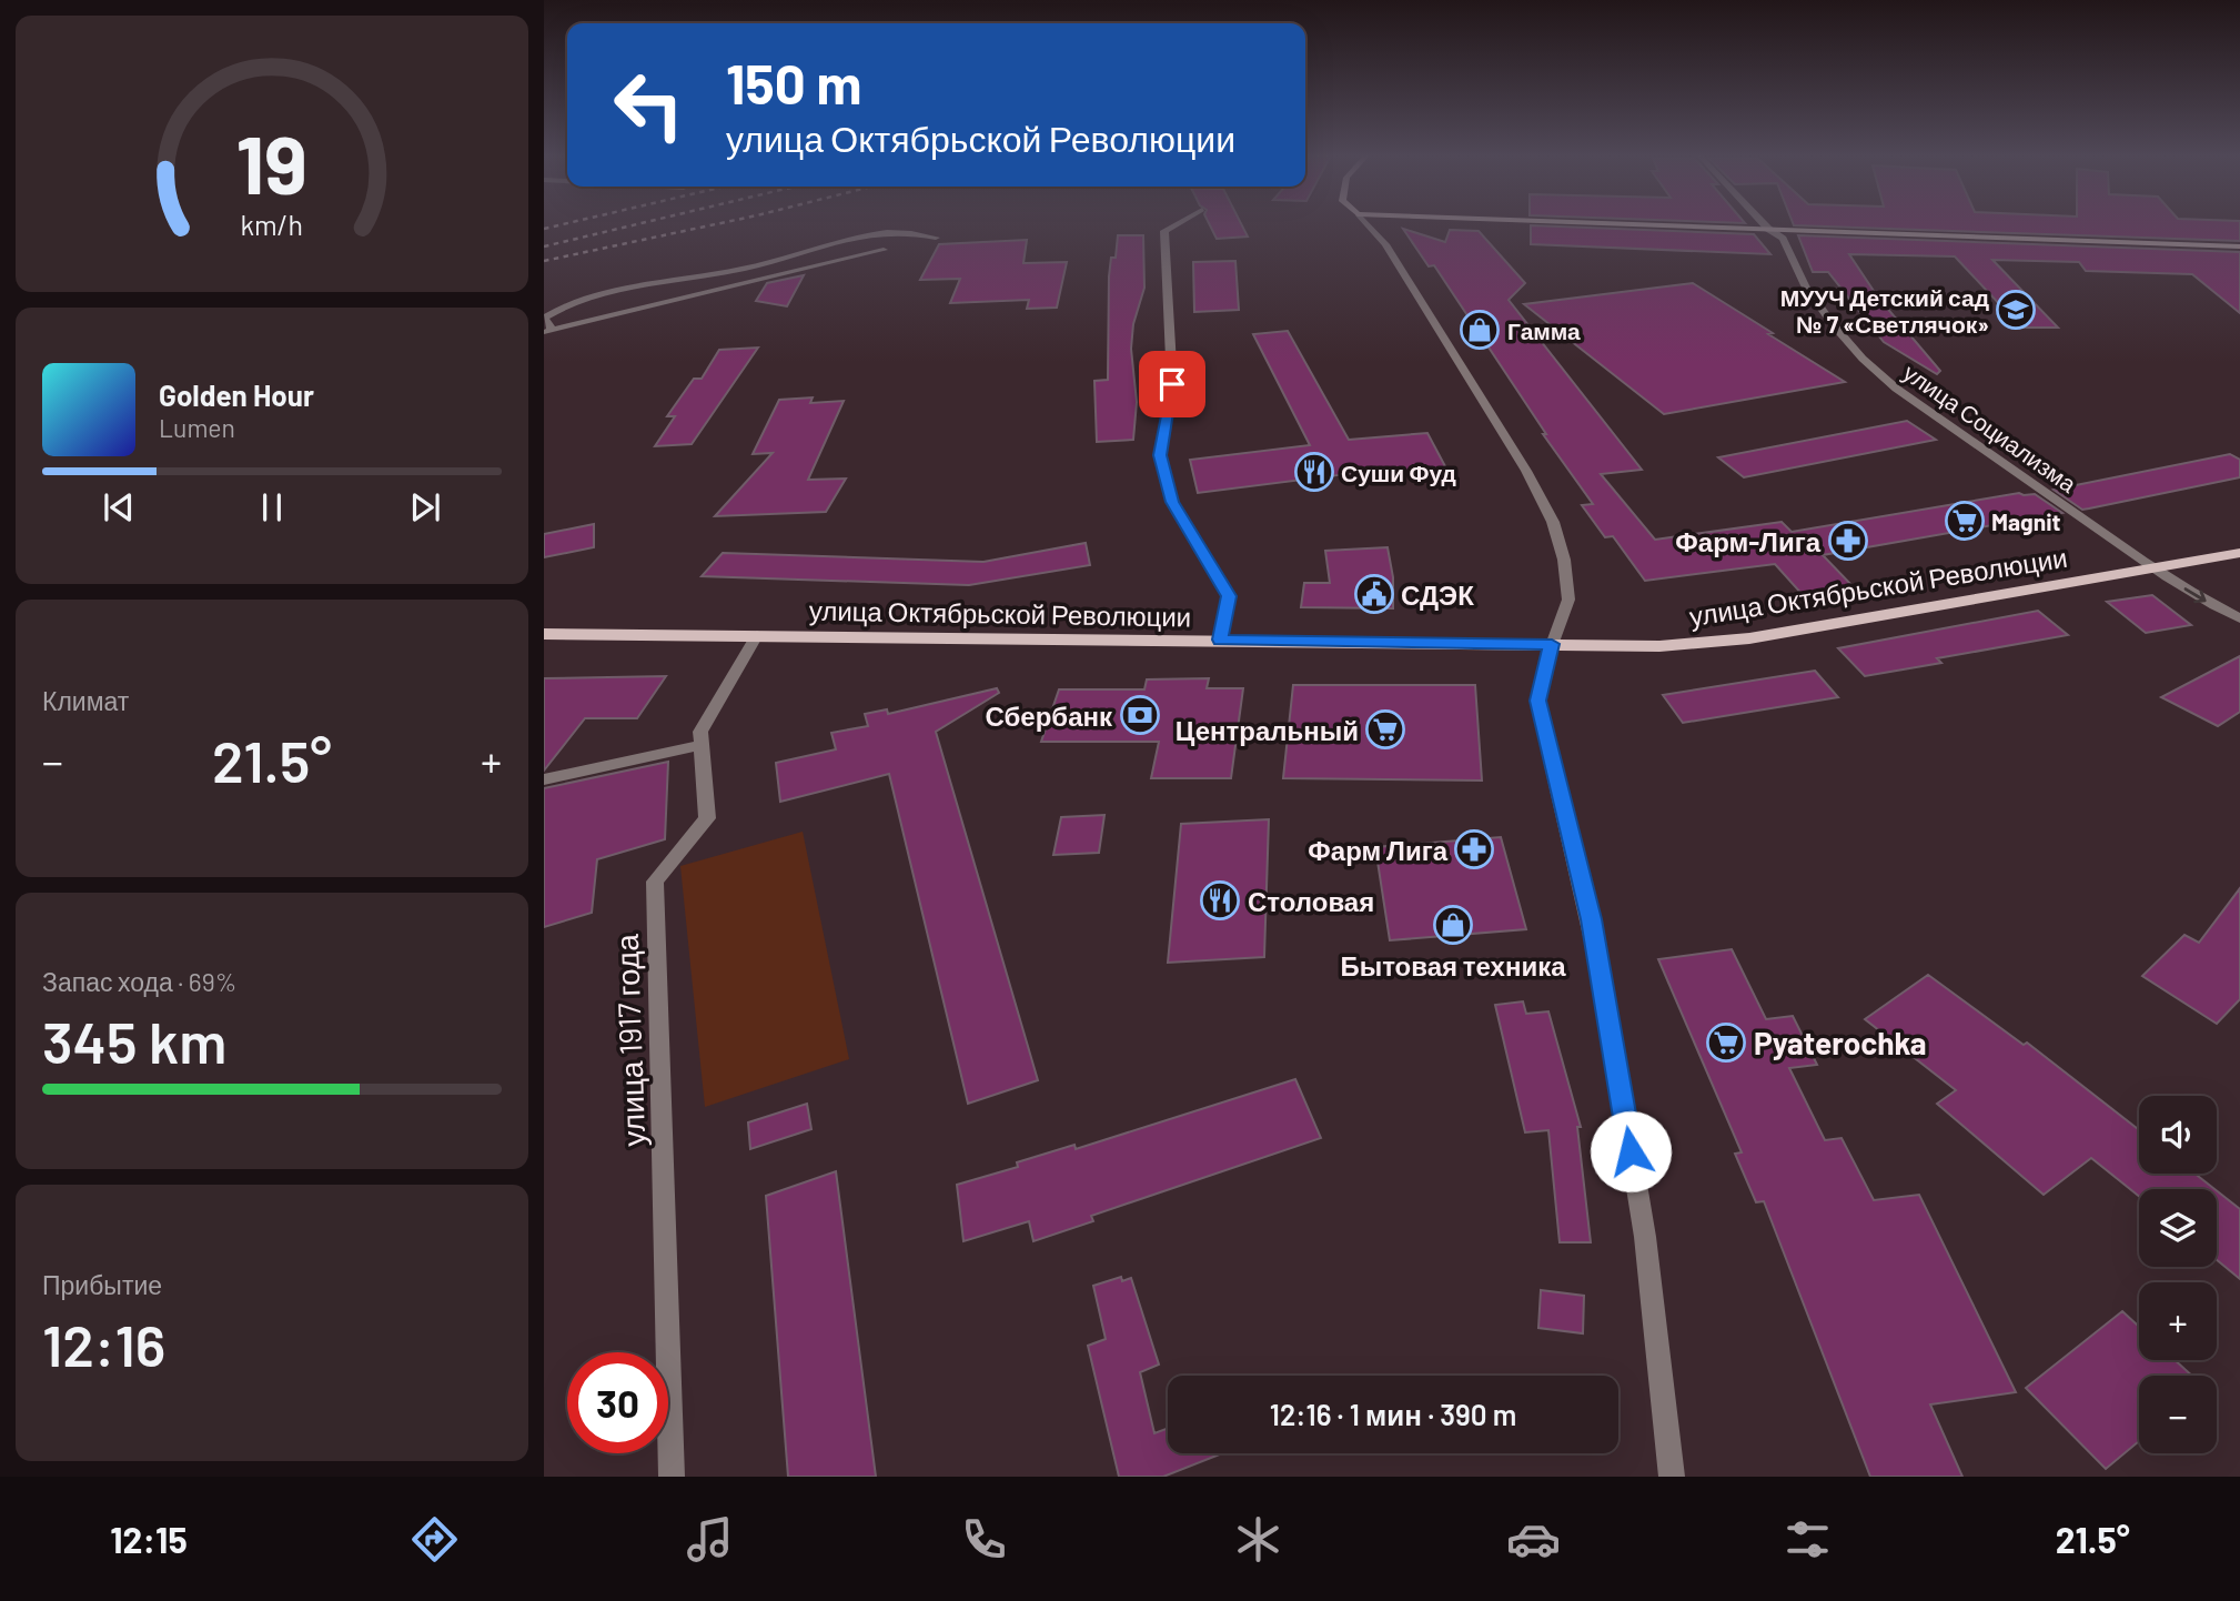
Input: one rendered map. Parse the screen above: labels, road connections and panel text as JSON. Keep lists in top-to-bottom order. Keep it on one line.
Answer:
{"streets":{"main road":["улица Октябрьской Революции"],"street":["улица Социализма","улица 1917 года"]},"crossings":[["улица Социализма","улица Октябрьской Революции"],["улица Октябрьской Революции","улица 1917 года"]],"places":{"school or university":["МУУЧ Детский сад № 7 «Светлячок»"],"shop":["Гамма","Бытовая техника"],"restaurant":["Суши Фуд","Столовая"],"supermarket":["Magnit","Центральный","Pyaterochka"],"pharmacy":["Фарм-Лига","Фарм Лига"],"public building":["СДЭК"],"bank":["Сбербанк"]},"page":{"turn":["150 m","улица Октябрьской Революции"],"song":["Golden Hour","Lumen"],"tile":["Климат",["Запас хода · 69%","345 km"],["Прибытие","12:16"]],"heat":["−","21.5°","+"],"map_buttons":["+","−"],"limit":"30","trip":"12:16 · 1 мин · 390 m","tabs":["12:15","21.5°"],"gauge":["19","km/h"]}}
